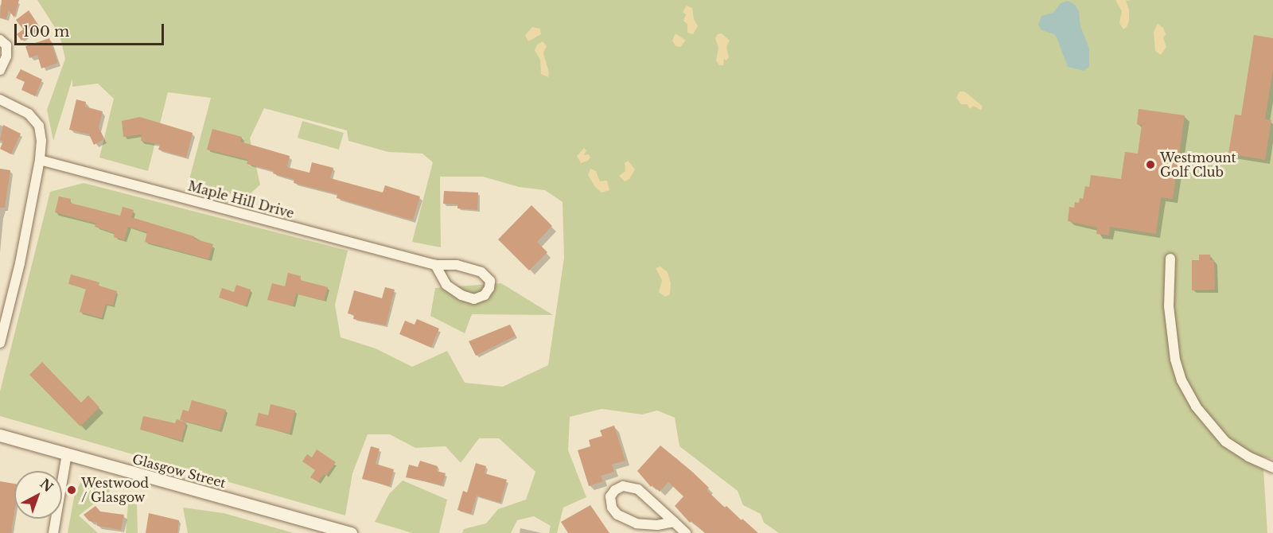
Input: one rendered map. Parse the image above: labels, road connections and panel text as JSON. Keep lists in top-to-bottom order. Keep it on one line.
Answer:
{"streets":{"street":["Maple Hill Drive","Glasgow Street"]},"places":["Westmount Golf Club","Westwood / Glasgow"],"scale_bar":"100 m","north":"top right"}
